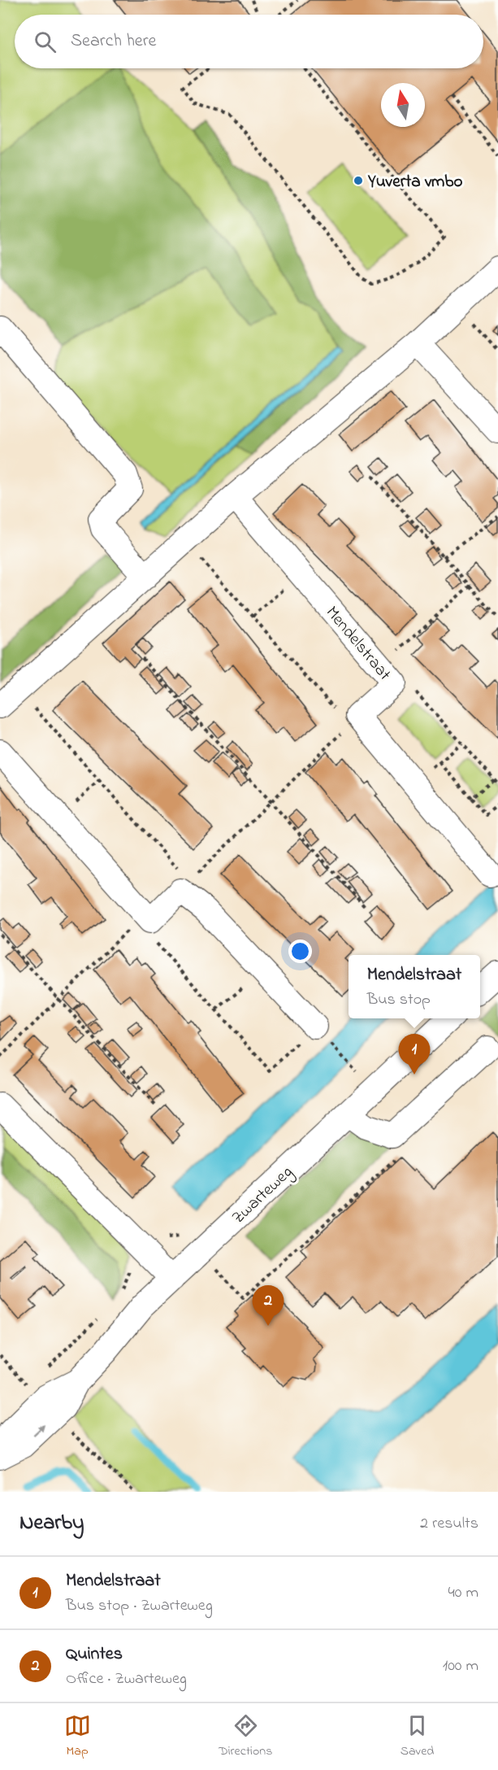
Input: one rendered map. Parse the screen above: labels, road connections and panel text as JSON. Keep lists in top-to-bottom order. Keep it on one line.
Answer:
{"streets":{"street":["Mendelstraat","Zwarteweg"]},"places":["Yuverta vmbo"],"north":"top","page":{"search":"Search here","popup":["Mendelstraat","Bus stop"],"pins":["1","2"],"heading":["Nearby","2 results"],"list":[{"mark":"1","name":"Mendelstraat","note":"Bus stop · Zwarteweg","value":"40 m"},{"mark":"2","name":"Quintes","note":"Office · Zwarteweg","value":"100 m"}],"nav":["Map","Directions","Saved"]}}
